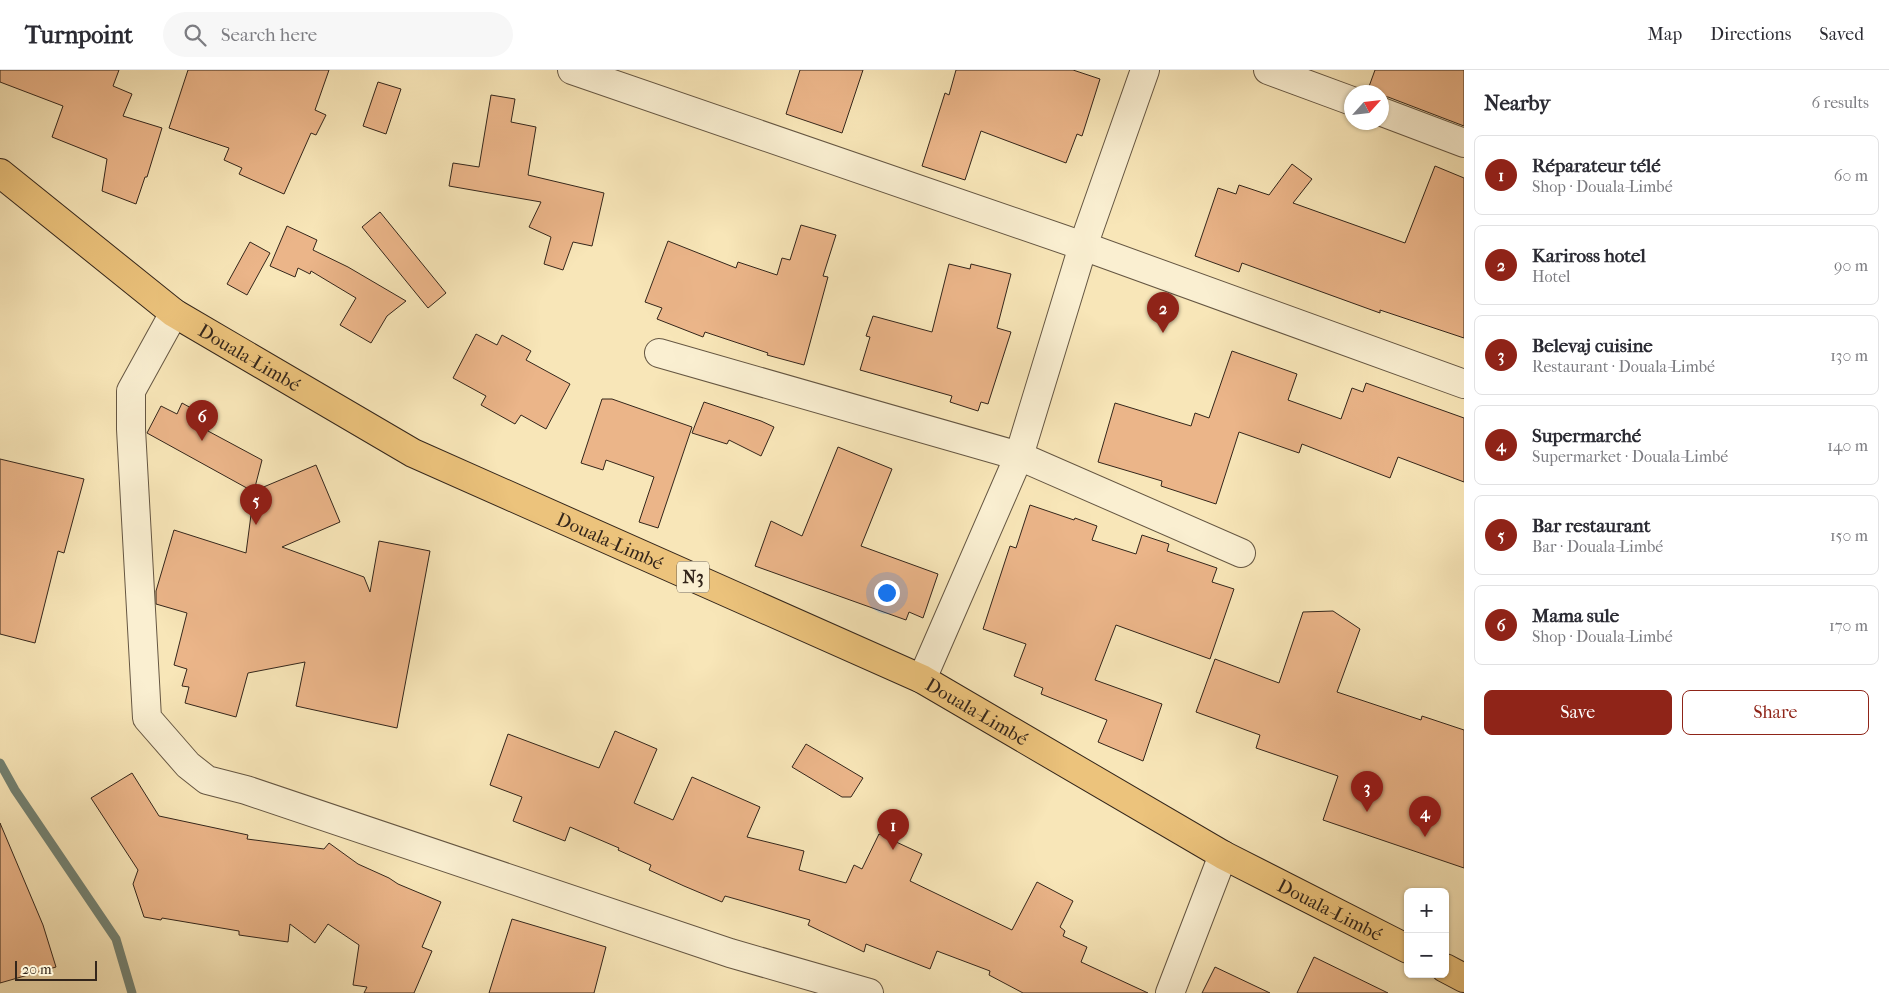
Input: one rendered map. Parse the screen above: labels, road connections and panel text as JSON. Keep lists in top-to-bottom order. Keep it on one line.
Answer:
{"streets":{"highway":["Douala-Limbé","N3"]},"scale_bar":"20 m","north":"top right","page":{"header":"Turnpoint","search":"Search here","nav":["Map","Directions","Saved"],"heading":["Nearby","6 results"],"list":[{"mark":"1","name":"Réparateur télé","note":"Shop · Douala-Limbé","value":"60 m"},{"mark":"2","name":"Kariross hotel","note":"Hotel","value":"90 m"},{"mark":"3","name":"Belevaj cuisine","note":"Restaurant · Douala-Limbé","value":"130 m"},{"mark":"4","name":"Supermarché","note":"Supermarket · Douala-Limbé","value":"140 m"},{"mark":"5","name":"Bar restaurant","note":"Bar · Douala-Limbé","value":"150 m"},{"mark":"6","name":"Mama sule","note":"Shop · Douala-Limbé","value":"170 m"}],"pins":["2","6","5","3","4","1"],"buttons":["Save","Share"],"map_buttons":["+","−"],"scale":"20 m"}}
